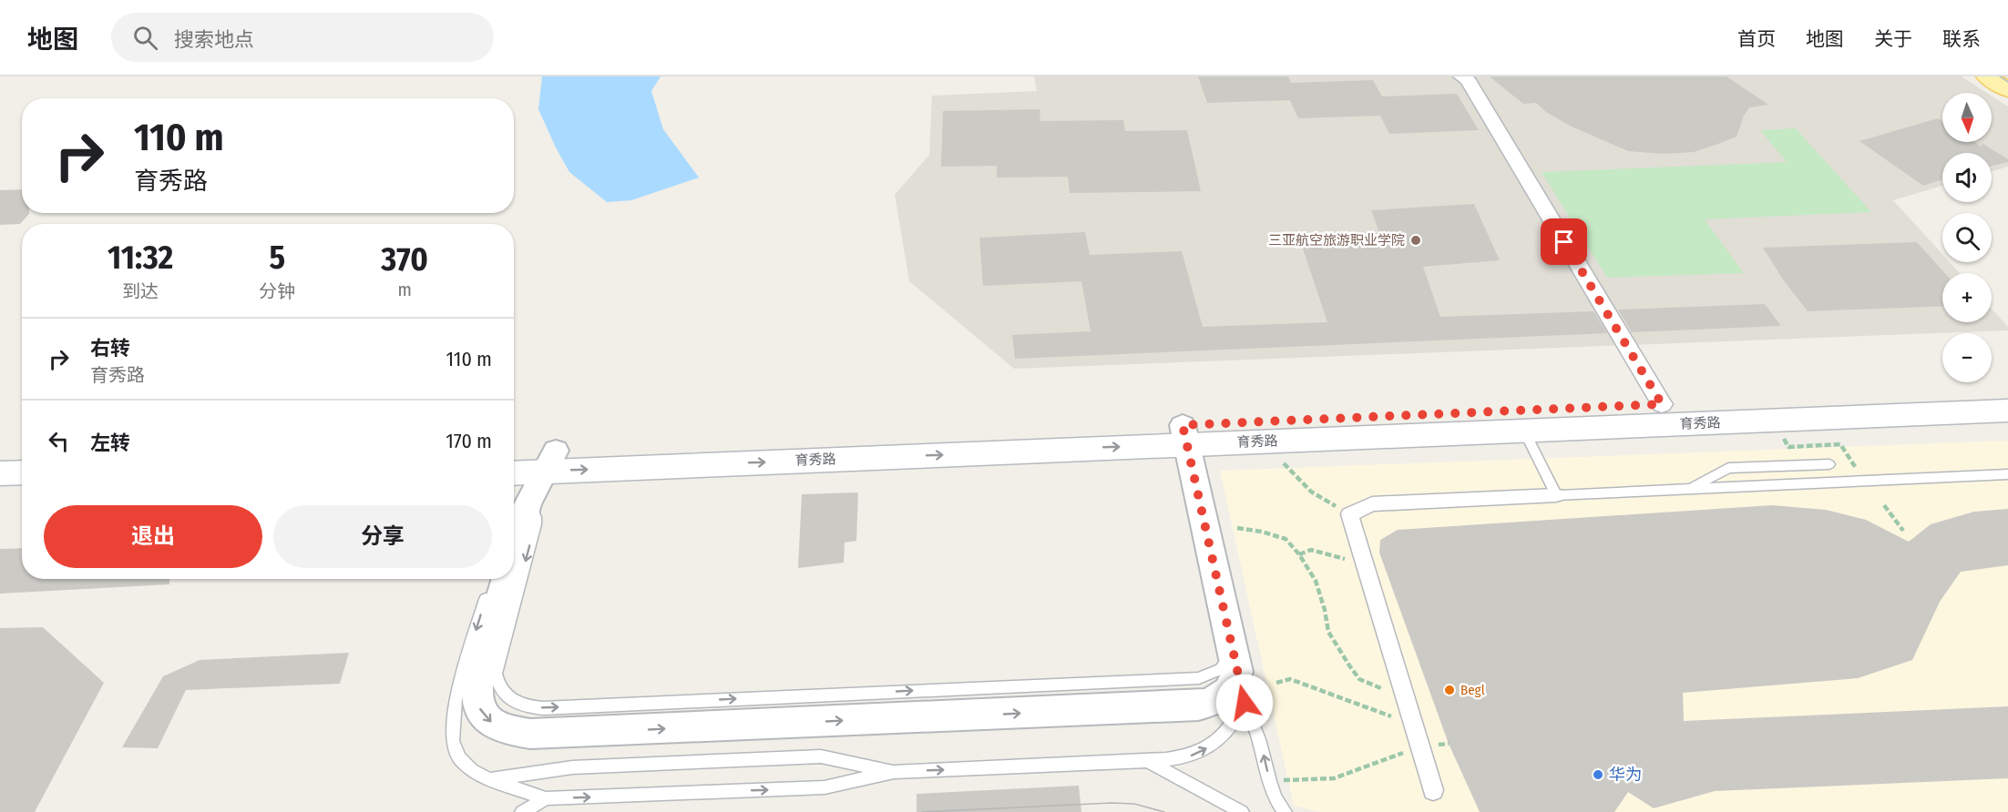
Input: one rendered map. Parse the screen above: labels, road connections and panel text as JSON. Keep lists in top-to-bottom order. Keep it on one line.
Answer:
{"streets":{"main road":["育秀路"]},"places":["三亚航空旅游职业学院","Begl","华为"],"north":"bottom","page":{"header":"地图","search":"搜索地点","nav":["首页","地图","关于","联系"],"map_buttons":["+","−"],"turn":["110 m","育秀路"],"eta":["11:32","到达","5","分钟","370","m"],"list":[{"name":"右转","note":"育秀路","value":"110 m"},{"name":"左转","value":"170 m"}],"buttons":["退出","分享"]}}
